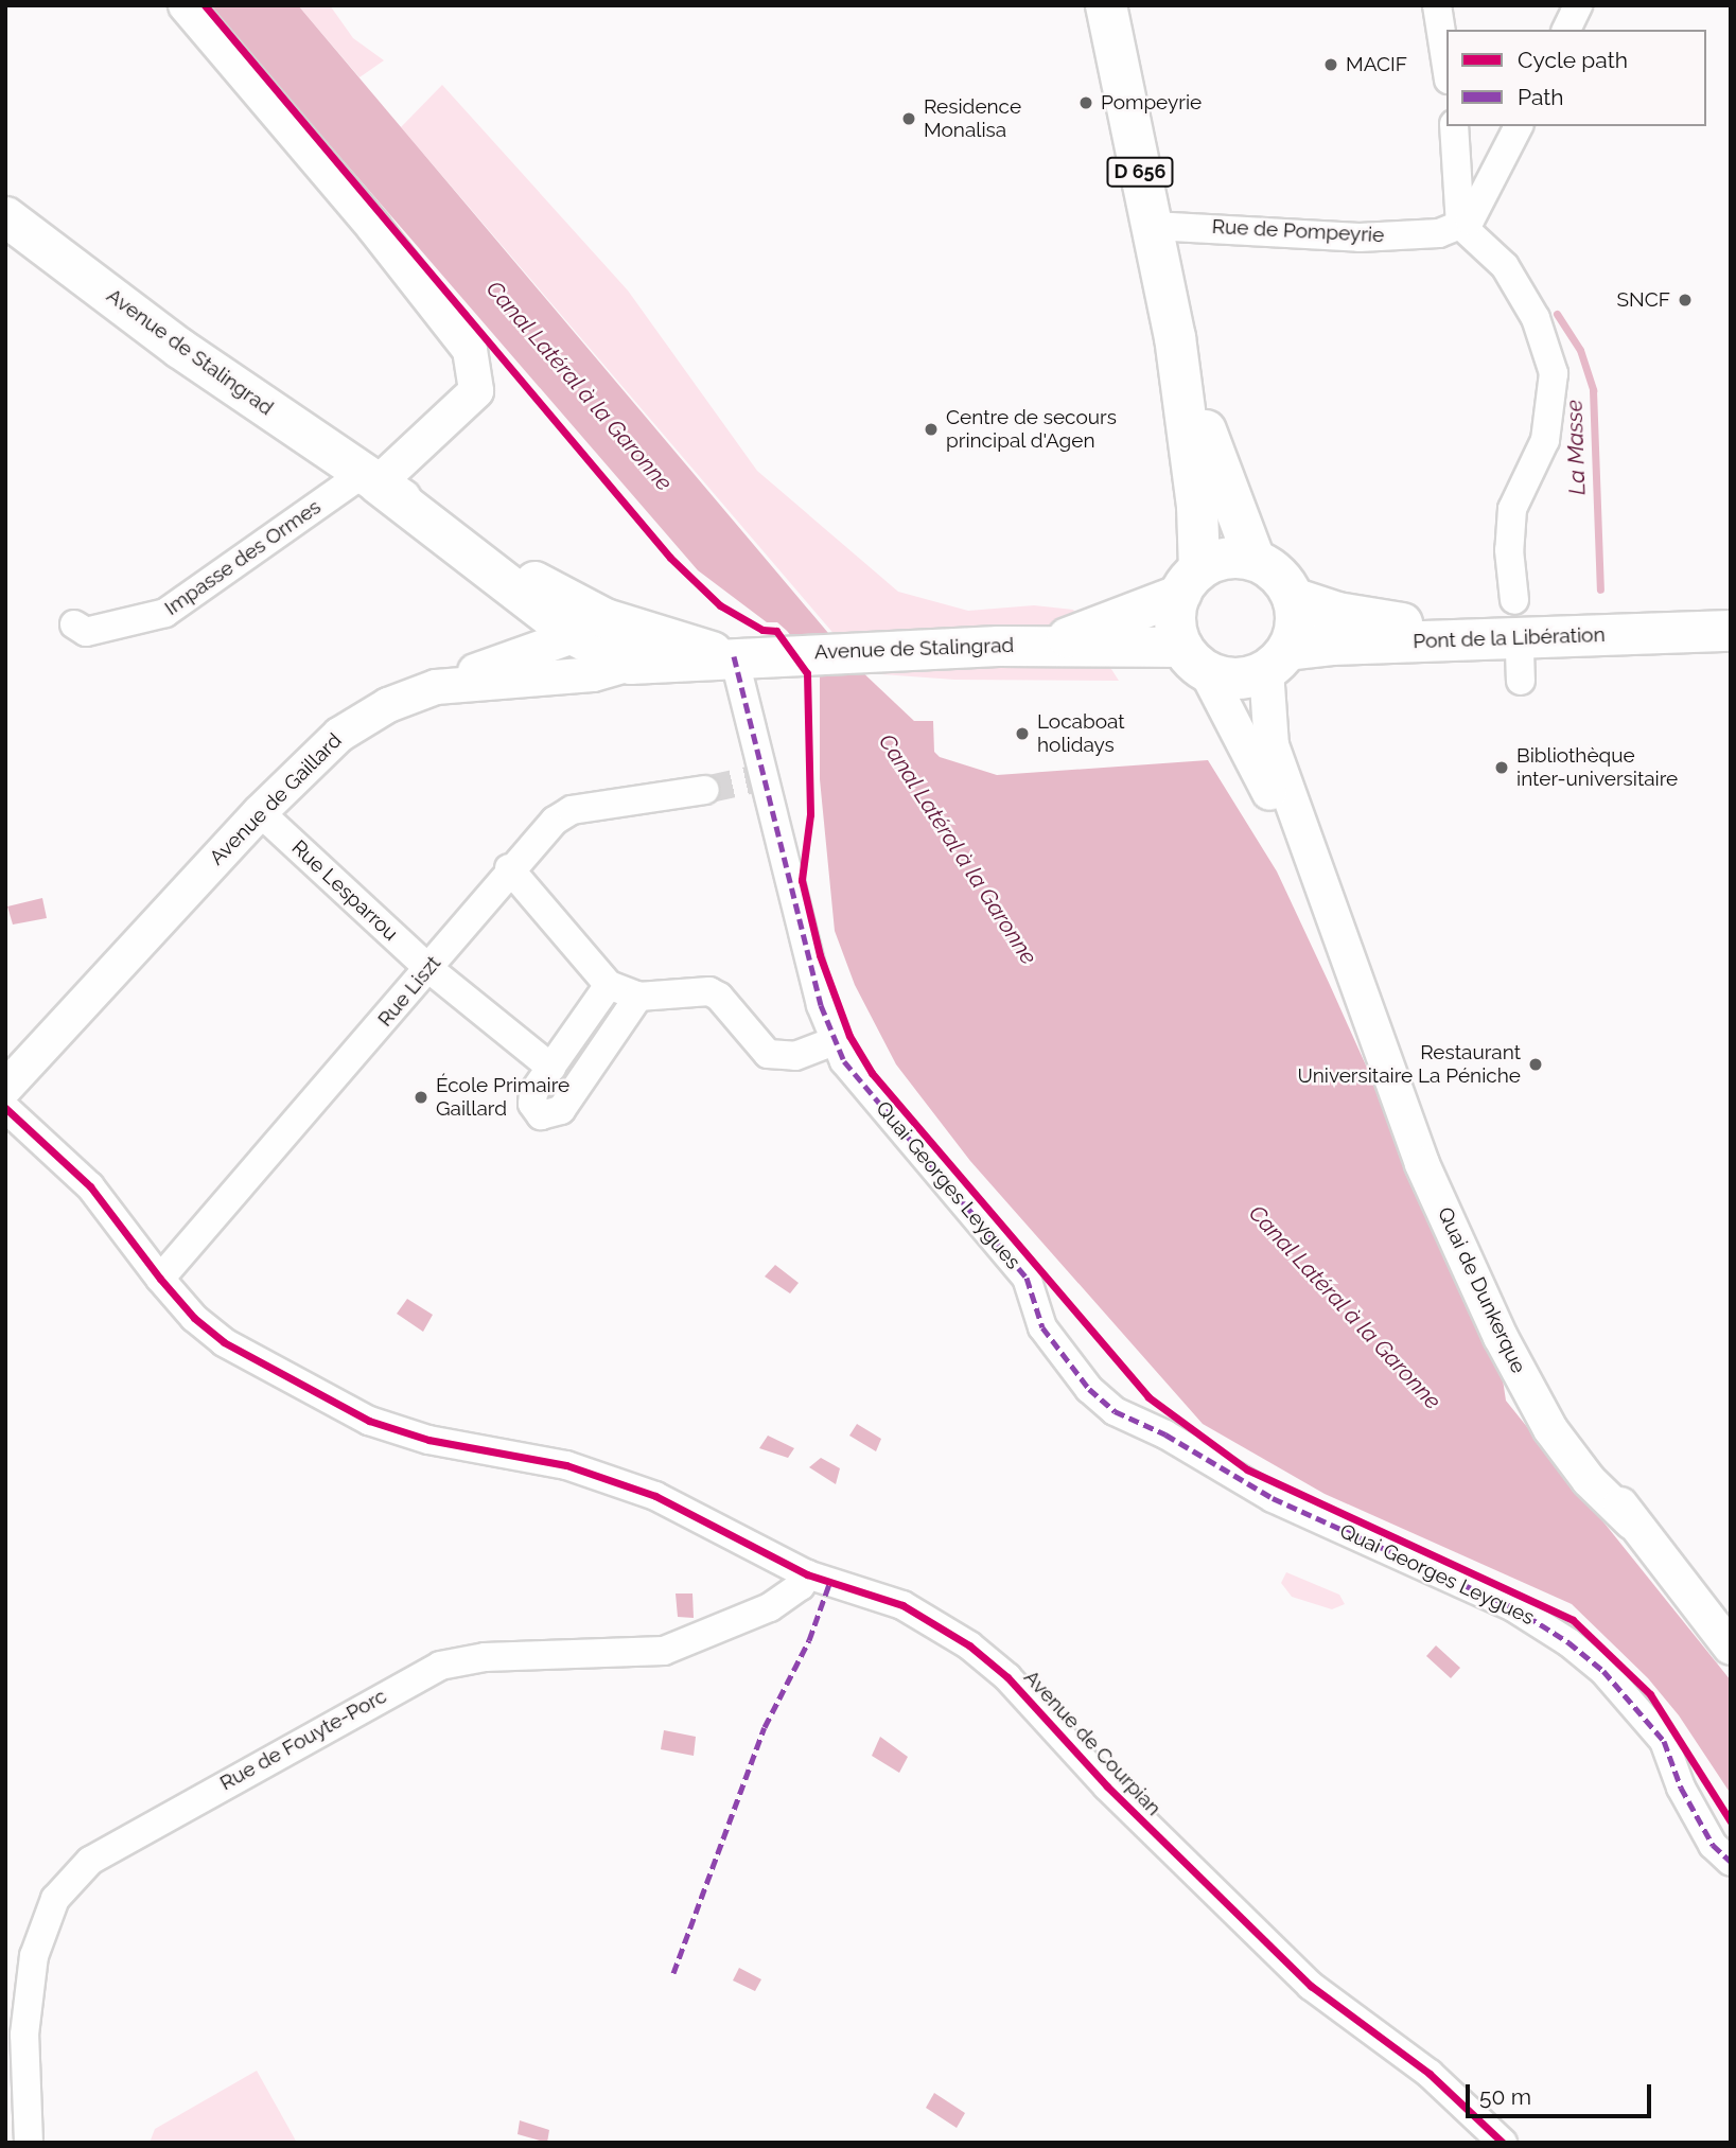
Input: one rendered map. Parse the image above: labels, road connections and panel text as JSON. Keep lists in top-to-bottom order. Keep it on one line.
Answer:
{"streets":{"main road":["D 656","Avenue de Stalingrad","Pont de la Libération"],"street":["Rue de Pompeyrie","Impasse des Ormes","Avenue de Gaillard","Rue Lesparrou","Rue Liszt","Quai Georges Leygues","Quai de Dunkerque","Rue de Fouyte-Porc","Avenue de Courpian"]},"crossings":[["D 656","Rue de Pompeyrie"],["D 656","Avenue de Stalingrad"],["D 656","Pont de la Libération"],["D 656","Quai de Dunkerque"],["Avenue de Stalingrad","Impasse des Ormes"],["Avenue de Stalingrad","Pont de la Libération"],["Avenue de Stalingrad","Avenue de Gaillard"],["Avenue de Stalingrad","Quai Georges Leygues"],["Avenue de Stalingrad","Quai de Dunkerque"],["Pont de la Libération","Quai de Dunkerque"],["Avenue de Gaillard","Rue Lesparrou"],["Rue Lesparrou","Rue Liszt"],["Rue Liszt","Avenue de Courpian"],["Rue de Fouyte-Porc","Avenue de Courpian"]],"water":["Canal Latéral à la Garonne","La Masse"],"places":["MACIF","Pompeyrie","Residence Monalisa","SNCF","Centre de secours principal d'Agen","Locaboat holidays","Bibliothèque inter-universitaire","Restaurant Universitaire La Péniche","École Primaire Gaillard"],"legend":["Cycle path","Path"],"scale_bar":"50 m"}
